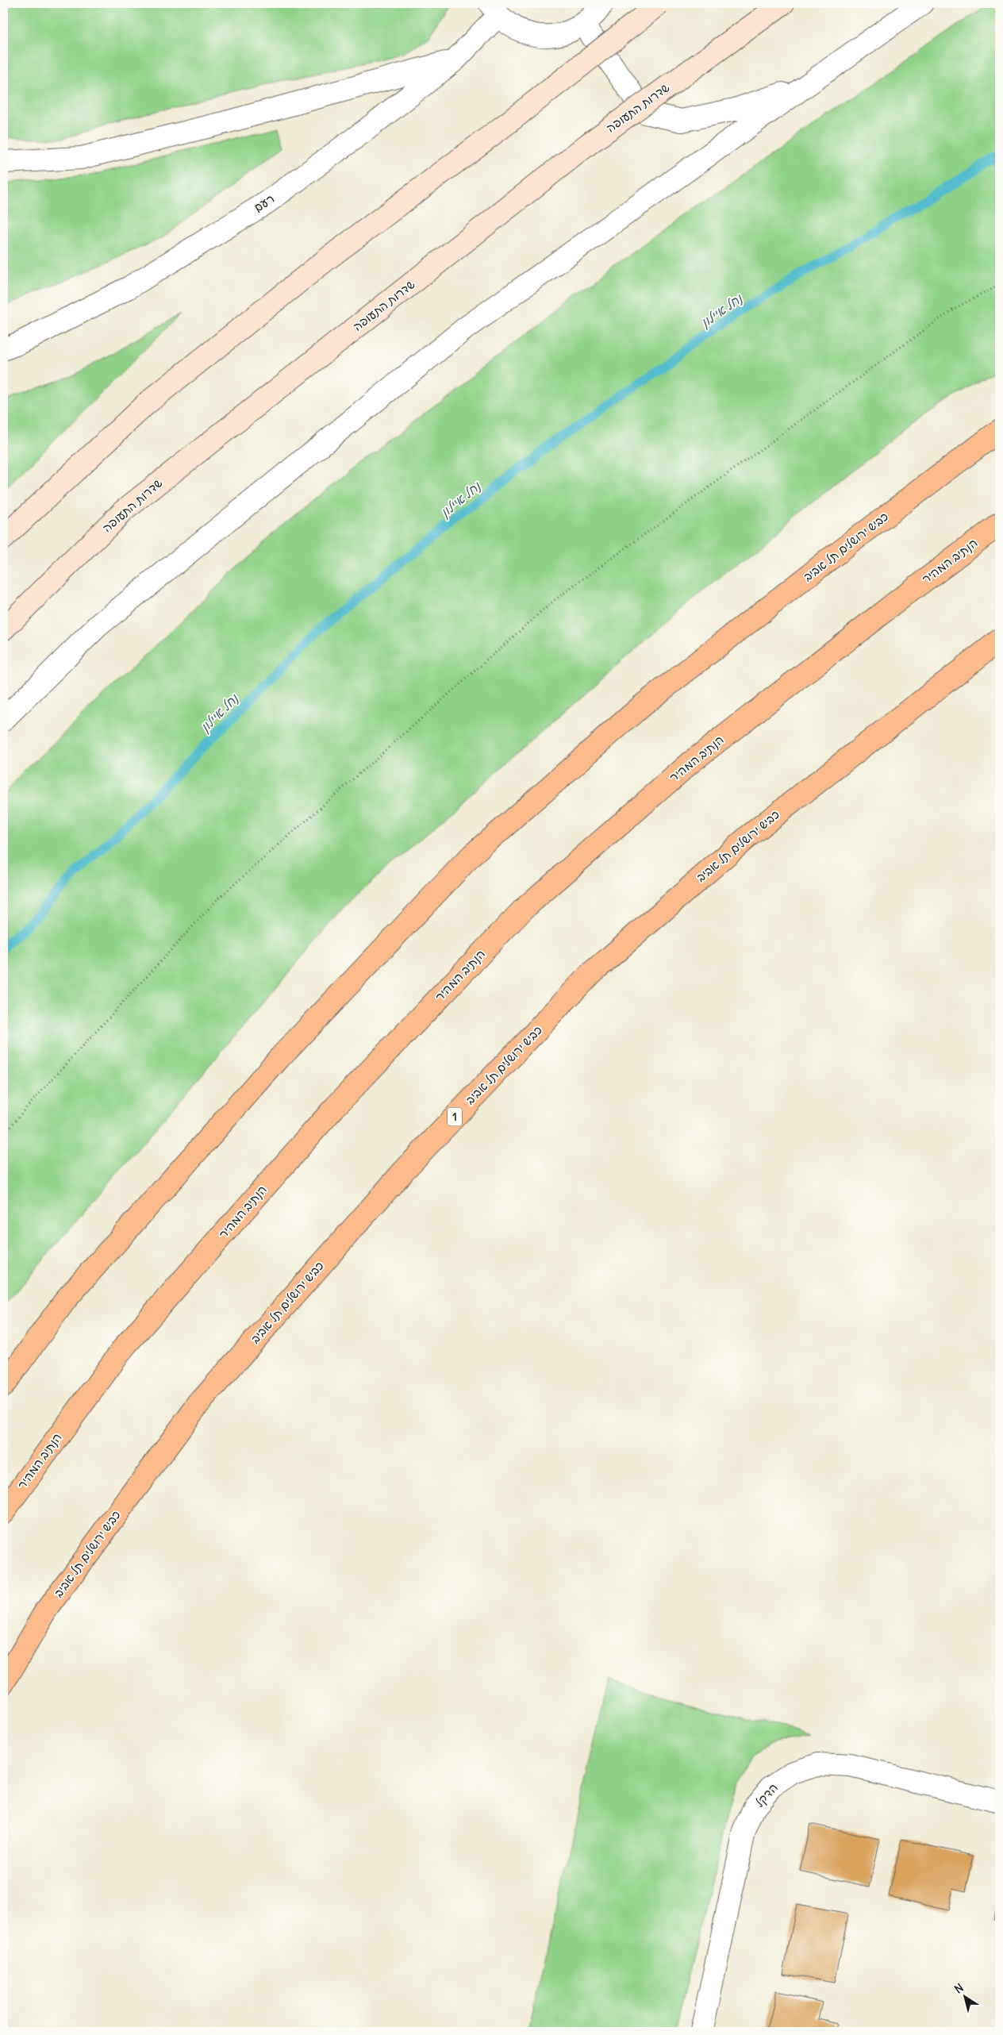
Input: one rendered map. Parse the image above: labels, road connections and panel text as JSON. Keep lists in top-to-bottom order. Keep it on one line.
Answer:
{"streets":{"highway":["כביש ירושלים תל אביב","הנתיב המהיר","1"],"main road":["שדרות התעופה"],"street":["רעם","הדקל"]},"water":["נחל איילון"],"north":"top left"}
